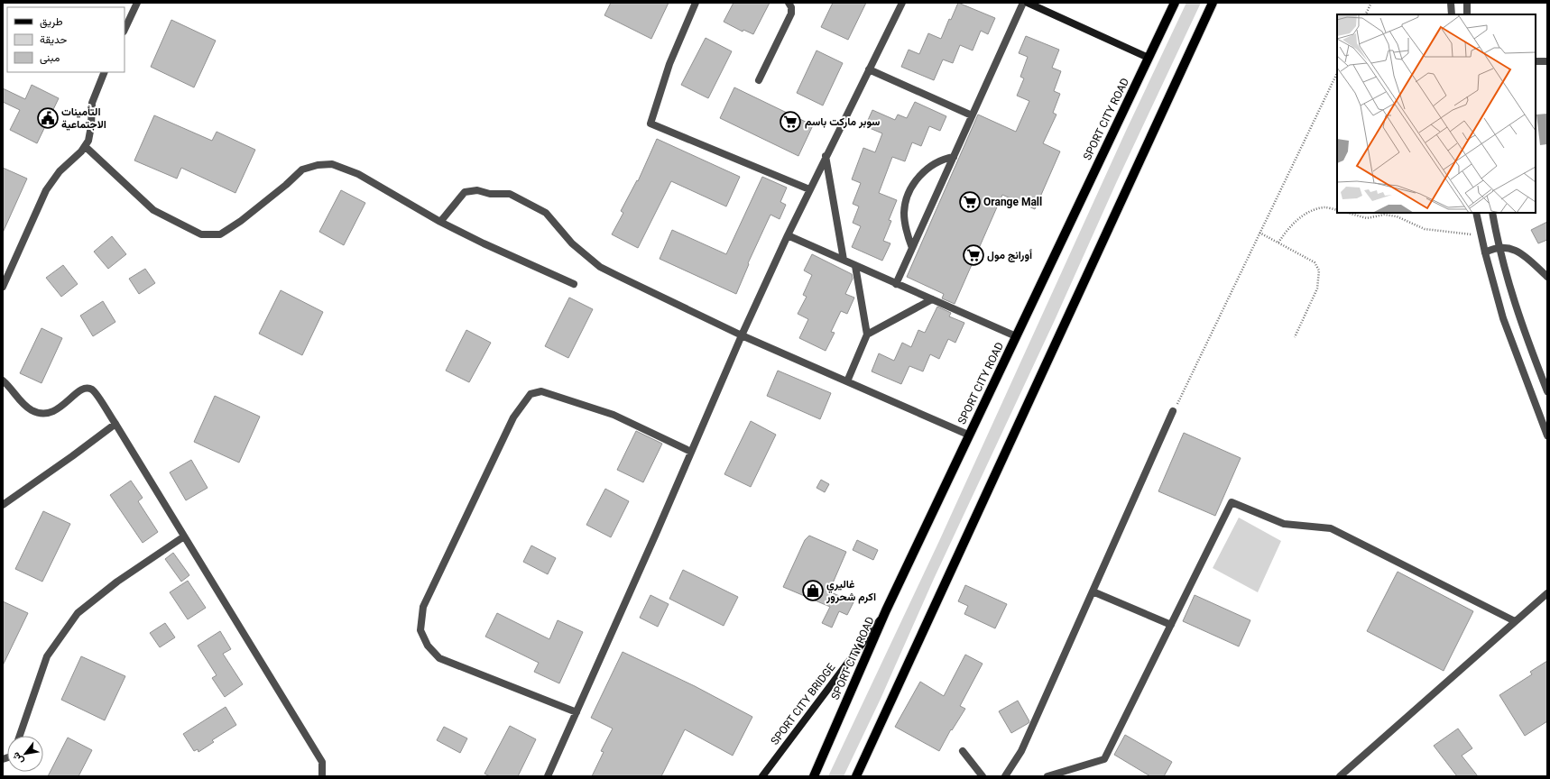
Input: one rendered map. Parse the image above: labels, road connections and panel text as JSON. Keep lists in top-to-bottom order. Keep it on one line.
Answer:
{"streets":{"main road":["SPORT CITY ROAD","SPORT CITY BRIDGE"]},"crossings":[["SPORT CITY ROAD","SPORT CITY BRIDGE"]],"places":{"public building":["التأمينات الاجتماعية"],"supermarket":["سوبر ماركت باسم","Orange Mall","أورانج مول"],"shop":["غاليري اكرم شحرور"]},"legend":["طريق","حديقة","مبنى"],"north":"bottom left"}
